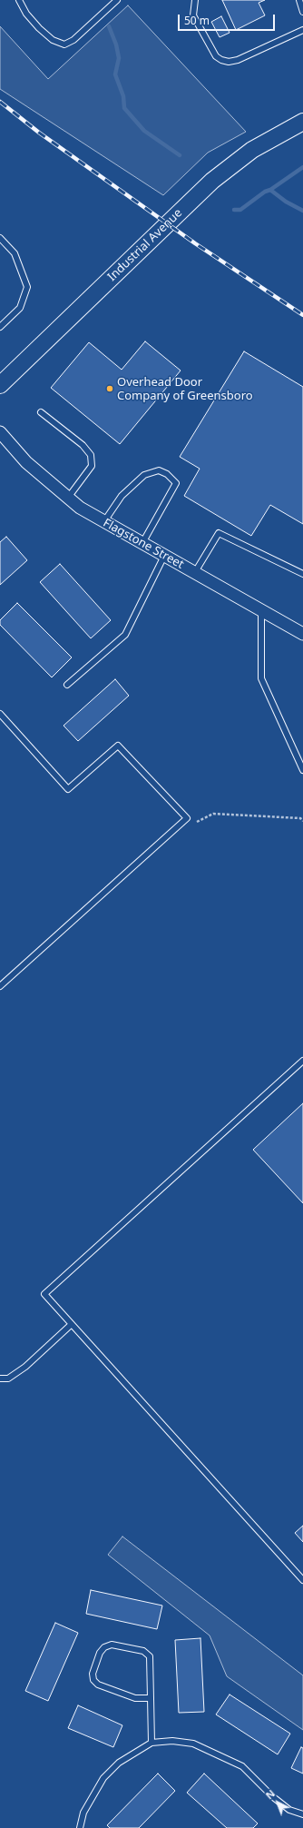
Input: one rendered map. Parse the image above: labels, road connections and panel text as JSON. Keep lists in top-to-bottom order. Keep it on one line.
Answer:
{"streets":{"main road":["Industrial Avenue"],"street":["Flagstone Street"]},"places":["Overhead Door Company of Greensboro"],"scale_bar":"50 m","north":"top left"}
